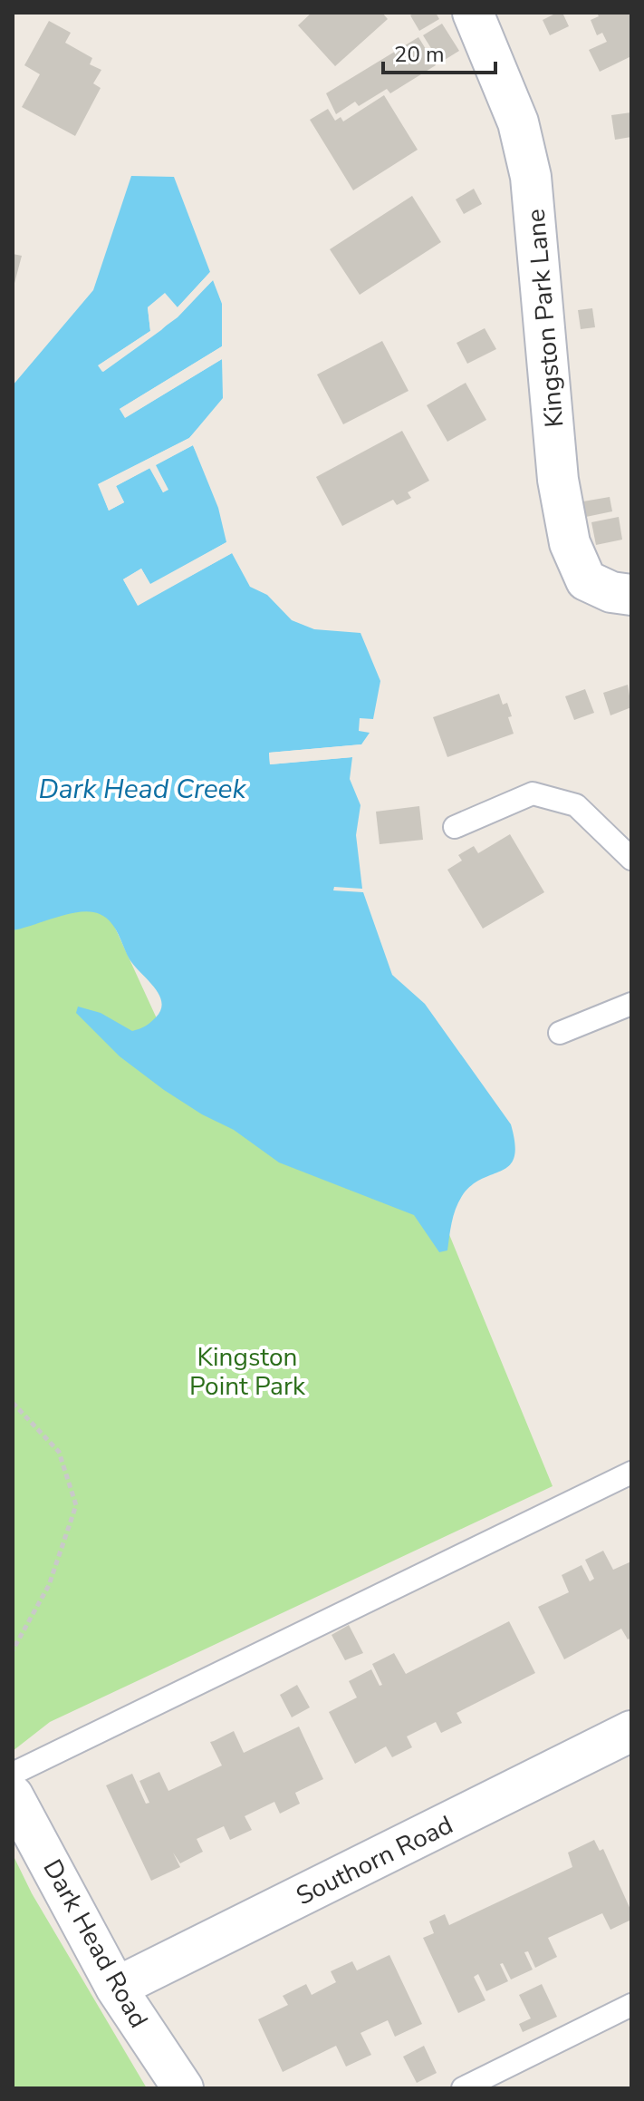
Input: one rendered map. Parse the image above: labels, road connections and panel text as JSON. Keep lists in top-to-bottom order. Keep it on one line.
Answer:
{"streets":{"street":["Kingston Park Lane","Southorn Road","Dark Head Road"]},"crossings":[["Southorn Road","Dark Head Road"]],"water":["Dark Head Creek"],"parks":["Kingston Point Park"],"scale_bar":"20 m"}
